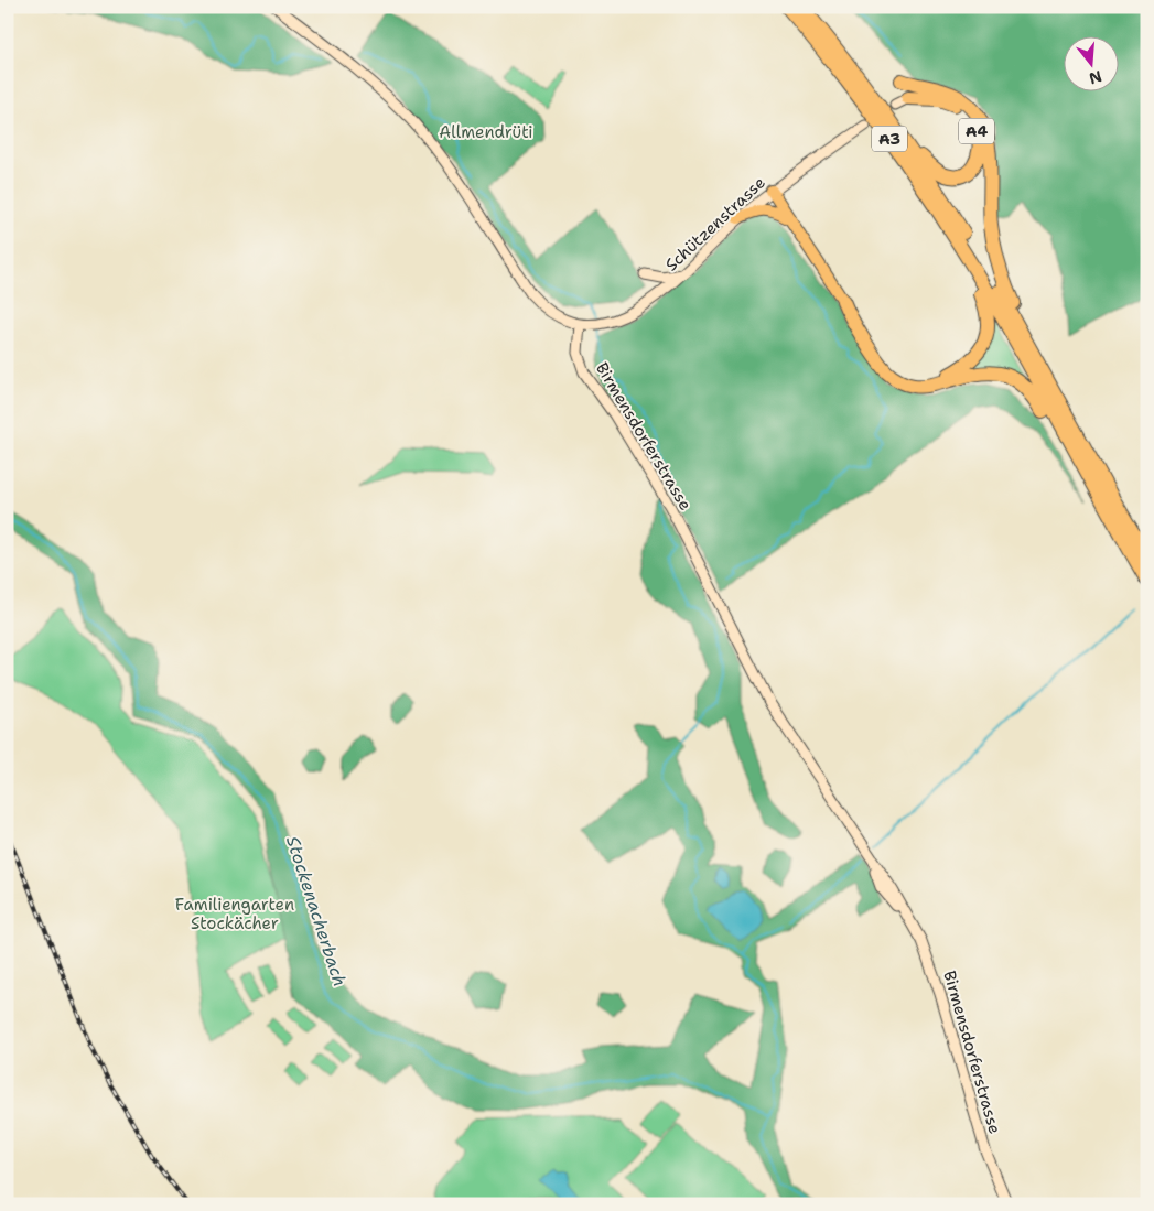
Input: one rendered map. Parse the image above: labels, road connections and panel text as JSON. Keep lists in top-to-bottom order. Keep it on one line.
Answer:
{"streets":{"highway":["A4","A3"],"main road":["Schützenstrasse","Birmensdorferstrasse"]},"crossings":[["A4","A3"],["Schützenstrasse","Birmensdorferstrasse"]],"water":["Stockenacherbach"],"parks":["Allmendrüti","Familiengarten Stockächer"],"north":"bottom"}
